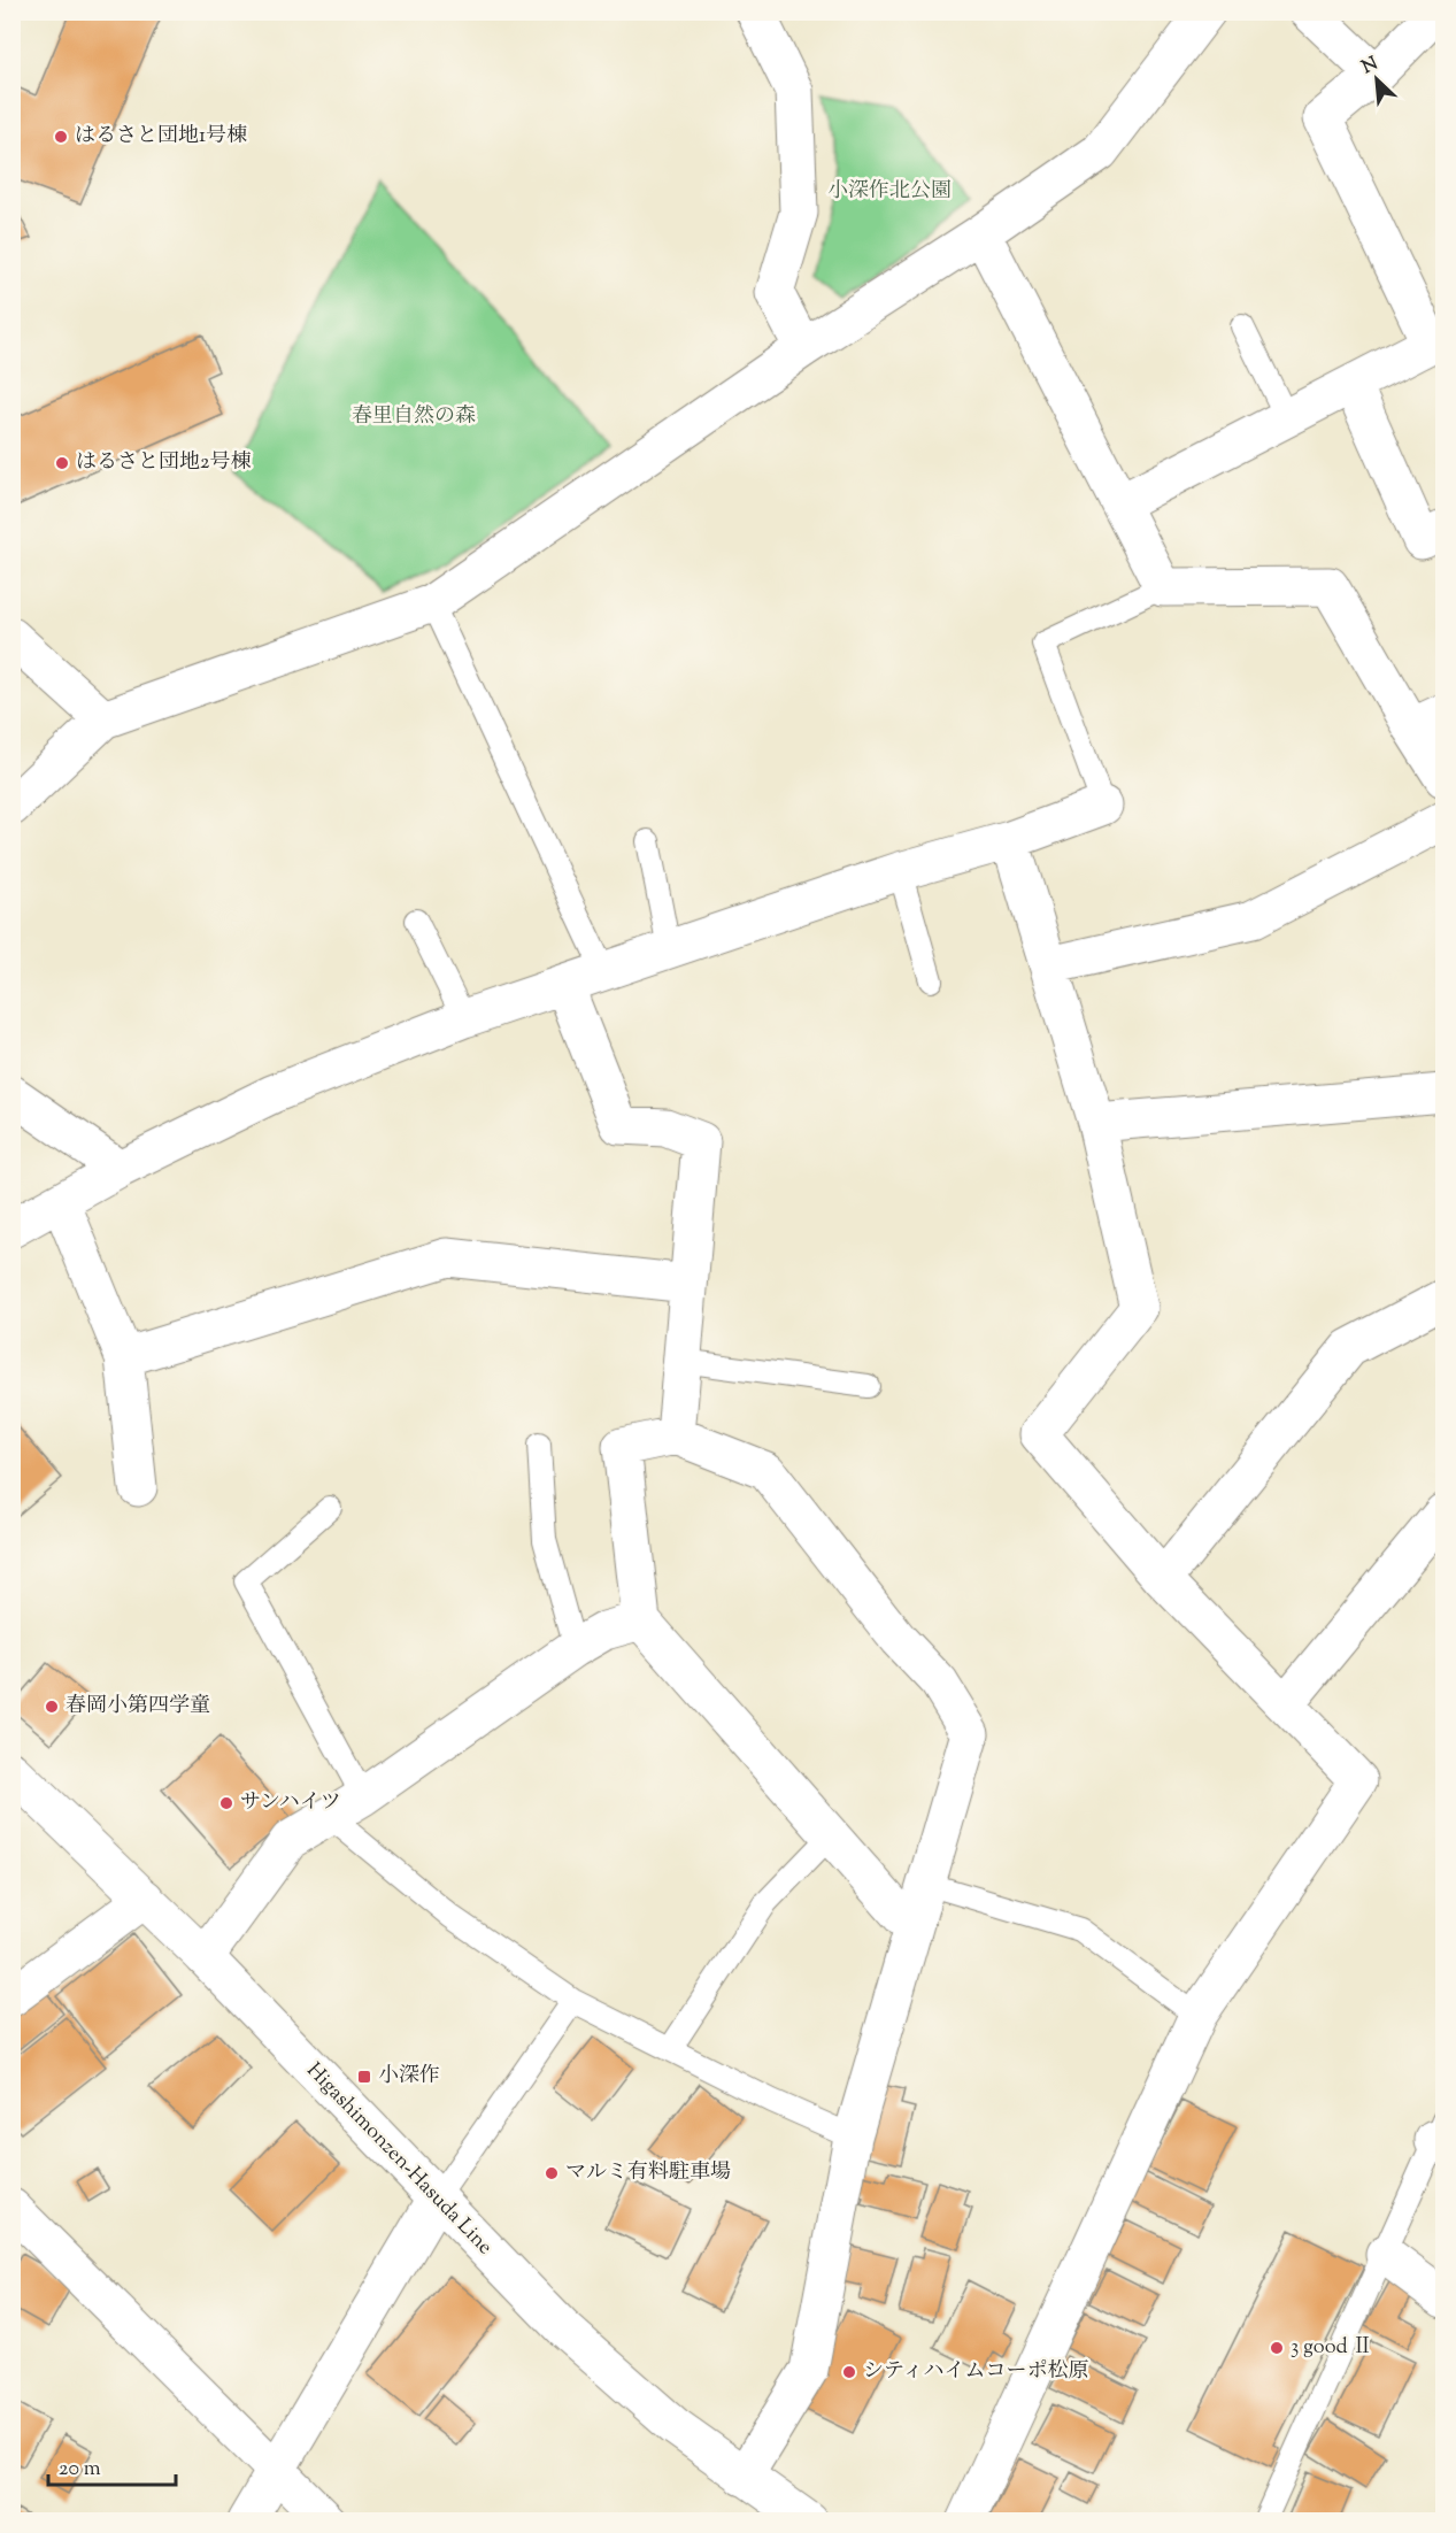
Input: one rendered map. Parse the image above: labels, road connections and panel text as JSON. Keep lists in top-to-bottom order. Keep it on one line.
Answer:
{"streets":{"street":["Higashimonzen-Hasuda Line"]},"parks":["小深作北公園","春里自然の森"],"places":{"other":["はるさと団地1号棟","はるさと団地2号棟","春岡小第四学童","サンハイツ","マルミ有料駐車場","3 good Ⅱ","シティハイムコーポ松原"],"transit":["小深作"]},"scale_bar":"20 m","north":"top left"}
